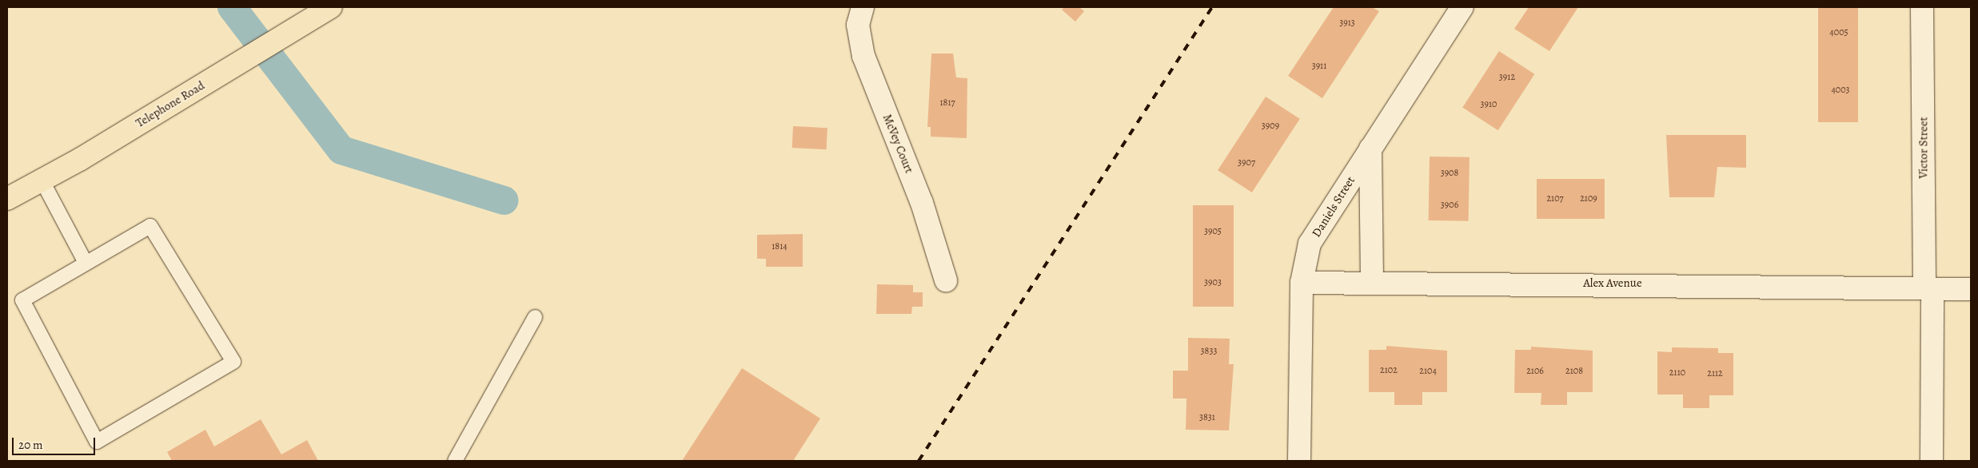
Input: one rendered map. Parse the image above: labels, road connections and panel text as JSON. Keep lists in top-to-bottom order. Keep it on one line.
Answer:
{"streets":{"main road":["Telephone Road"],"street":["McVey Court","Victor Street","Daniels Street","Alex Avenue"]},"crossings":[["Victor Street","Alex Avenue"],["Daniels Street","Alex Avenue"]],"house_numbers":["3913","4005","3911","3912","4003","1817","3910","3909","3907","3908","2107","2109","3906","3905","1814","3903","3833","2102","2104","2106","2108","2110","2112","3831"],"scale_bar":"20 m"}
